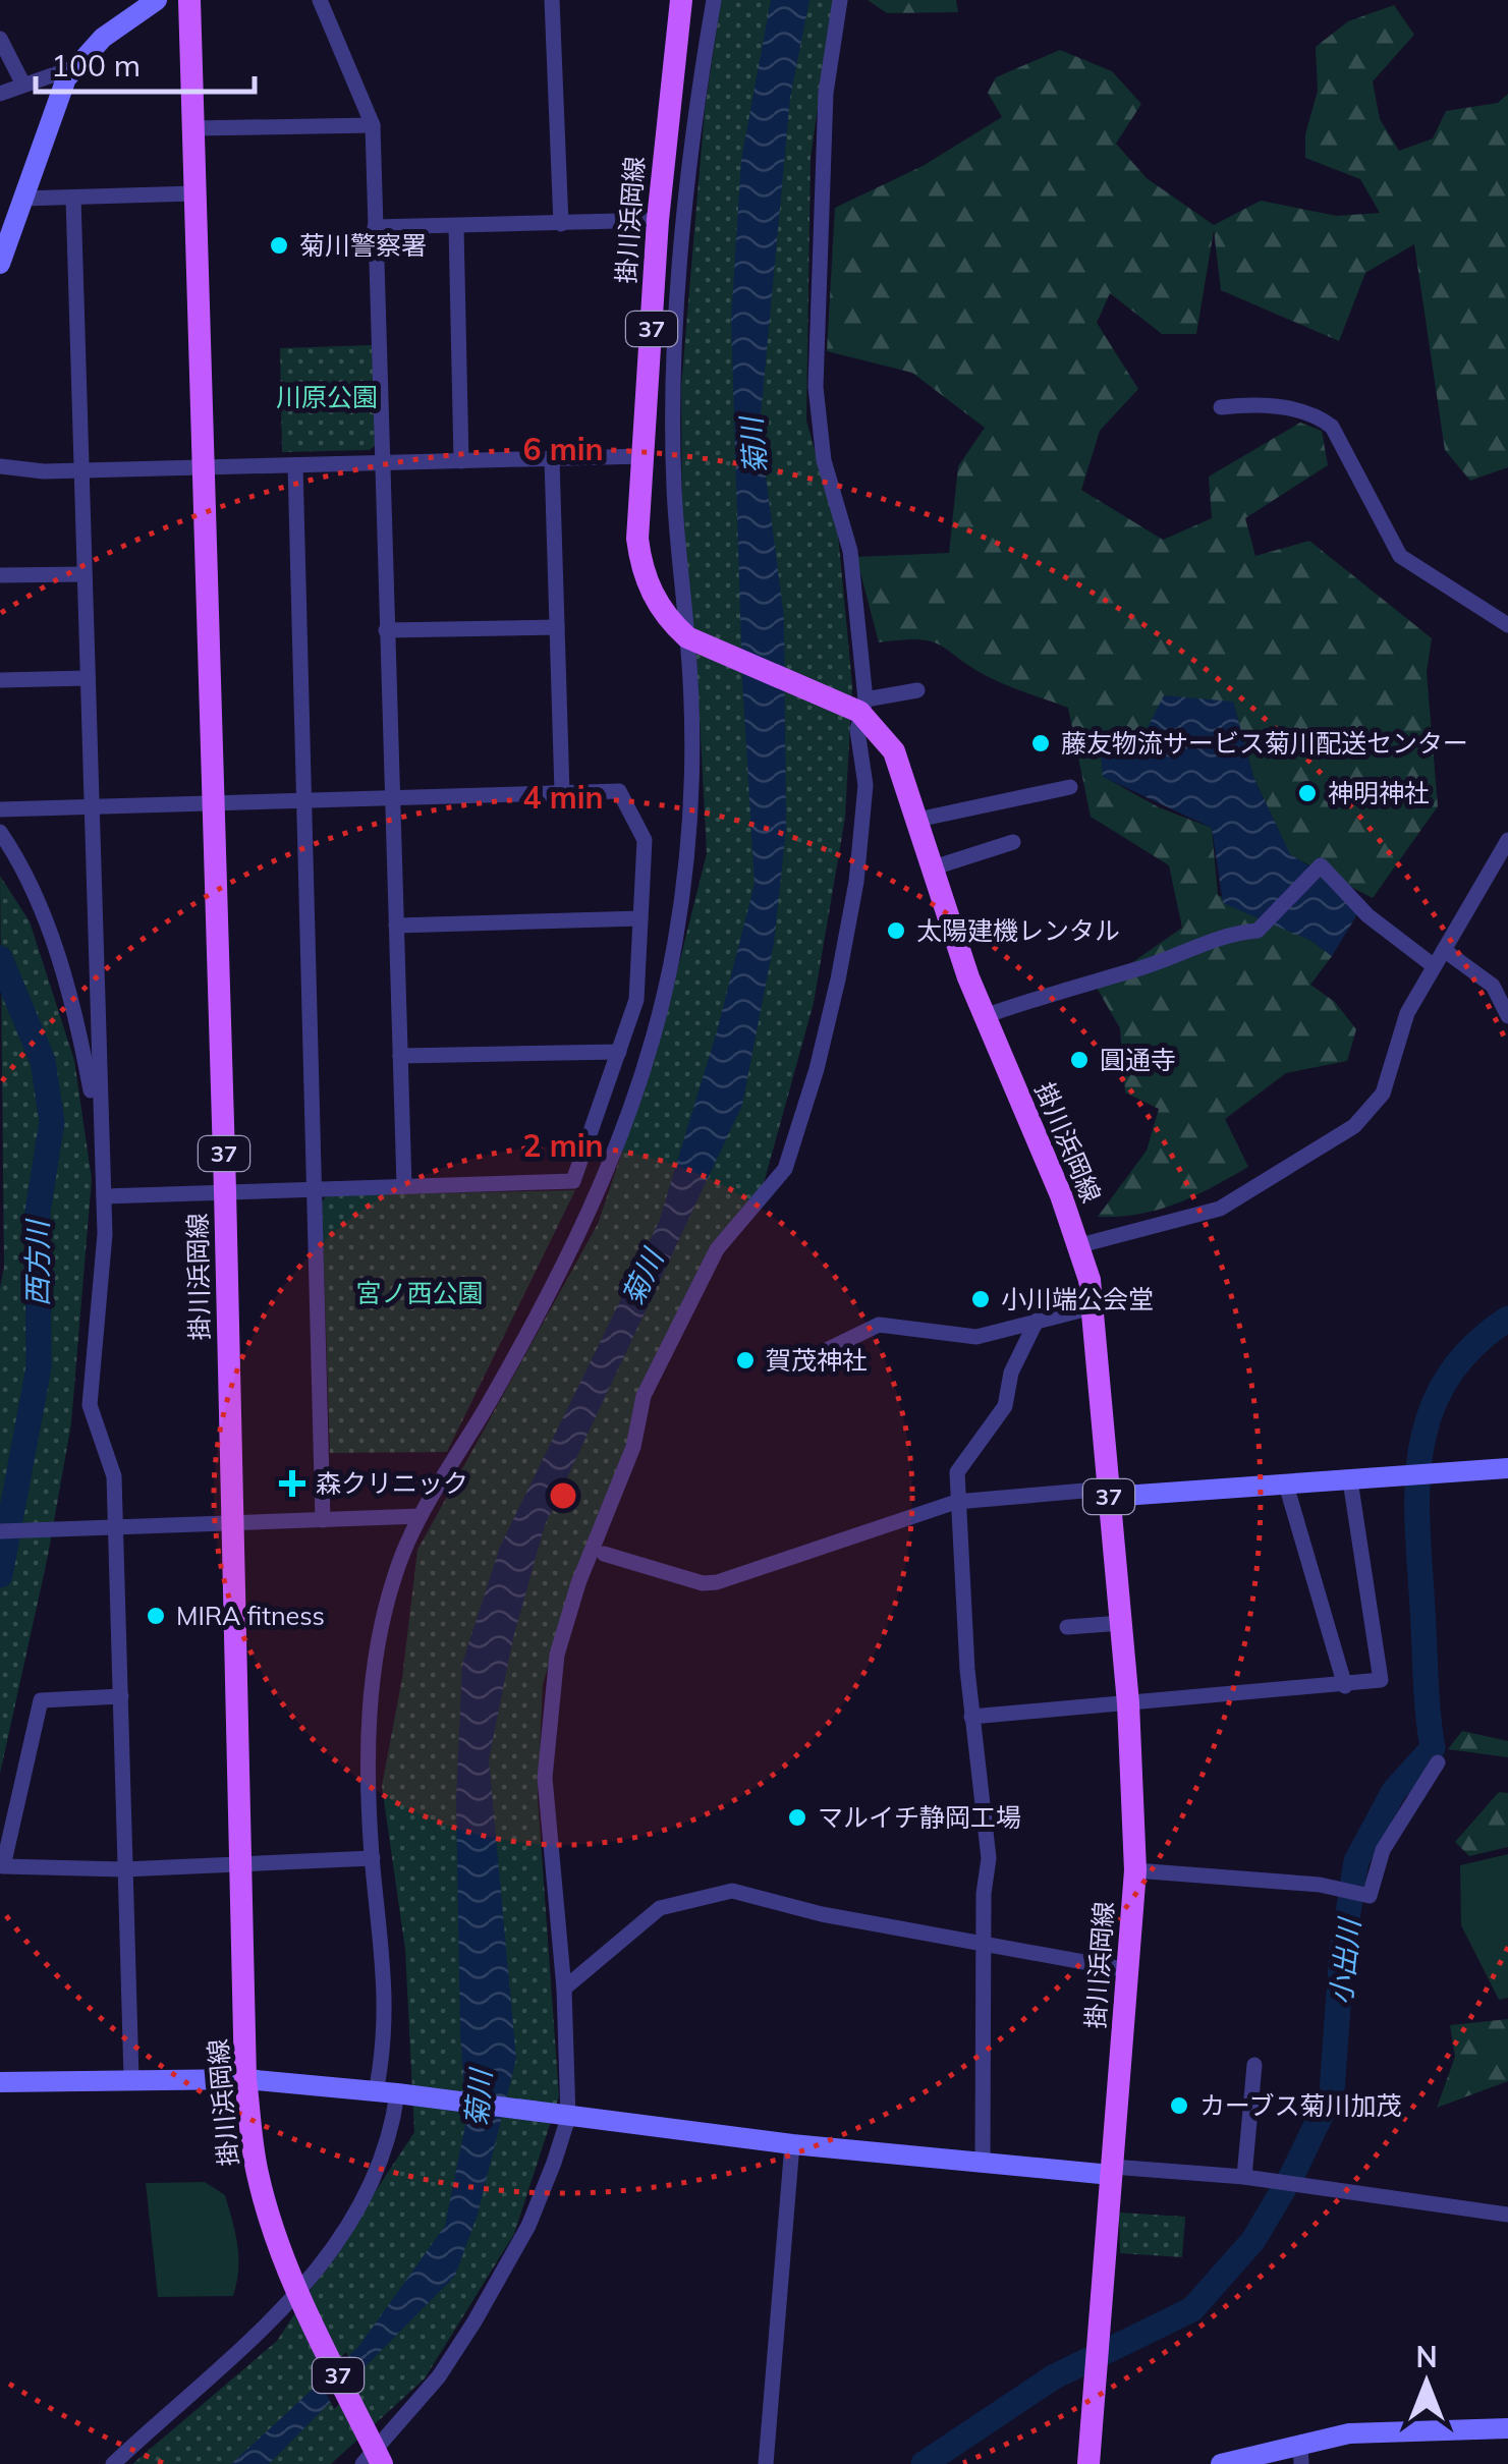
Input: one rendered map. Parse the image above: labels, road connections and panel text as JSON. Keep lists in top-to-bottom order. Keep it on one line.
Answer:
{"streets":{"main road":["掛川浜岡線","37"]},"water":["菊川","西方川","小出川"],"parks":["川原公園","宮ノ西公園"],"places":{"other":["菊川警察署","藤友物流サービス菊川配送センター","神明神社","太陽建機レンタル","圓通寺","小川端公会堂","賀茂神社","MIRA fitness","マルイチ静岡工場","カーブス菊川加茂"],"health":["森クリニック"]},"scale_bar":"100 m","north":"top","rings":["6 min","4 min","2 min"]}
